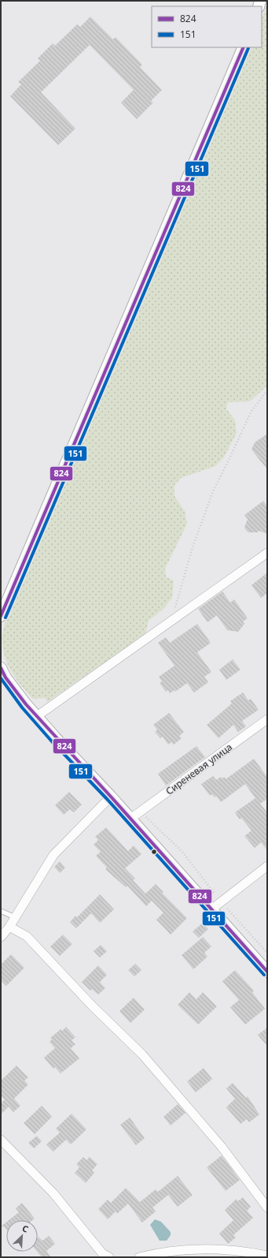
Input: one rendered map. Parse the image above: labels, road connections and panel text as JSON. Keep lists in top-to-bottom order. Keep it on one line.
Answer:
{"streets":{"street":["Сиреневая улица"]},"lines":["transit line 824","transit line 151"],"legend":["824","151"],"north":"top right"}
